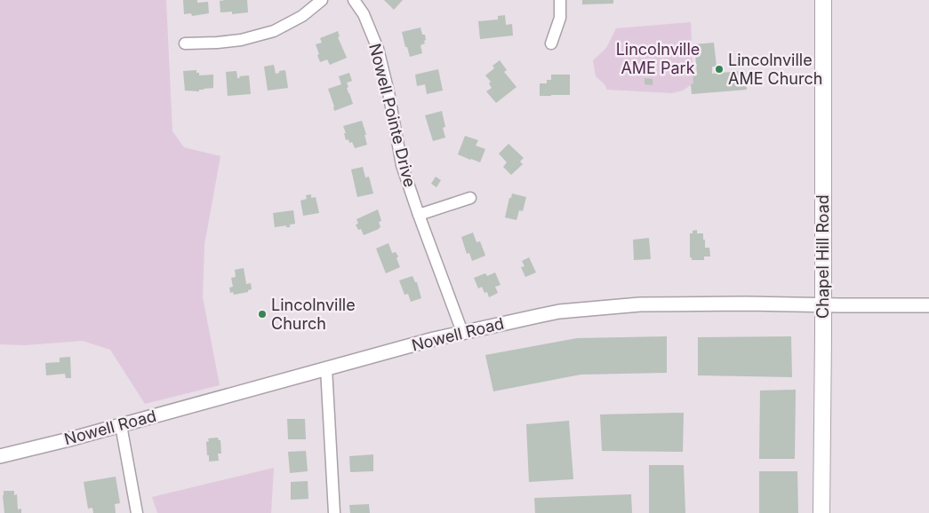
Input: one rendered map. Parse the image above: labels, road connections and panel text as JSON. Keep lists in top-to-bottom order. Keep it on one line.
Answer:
{"streets":{"main road":["Chapel Hill Road"],"street":["Nowell Pointe Drive","Nowell Road"]},"crossings":[["Nowell Pointe Drive","Nowell Road"],["Chapel Hill Road","Nowell Road"]],"parks":["Lincolnville AME Park"],"places":["Lincolnville AME Church","Lincolnville Church"]}
